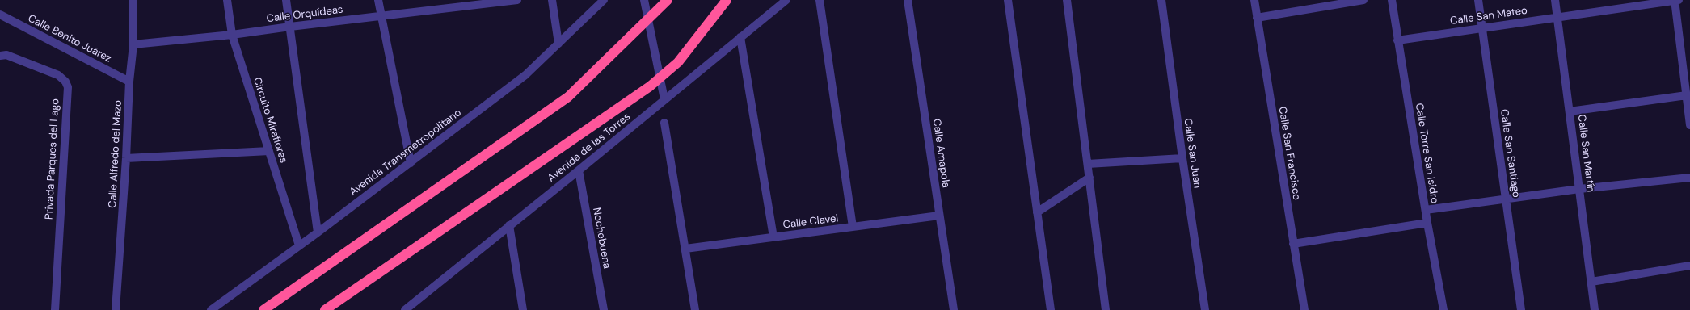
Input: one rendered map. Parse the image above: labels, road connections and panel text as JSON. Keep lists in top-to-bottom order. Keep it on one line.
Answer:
{"streets":{"street":["Calle Orquídeas","Calle San Mateo","Calle Benito Juárez","Circuito Miraflores","Avenida de las Torres","Avenida Transmetropolitano","Calle Amapola","Calle San Juan","Calle San Francisco","Calle Torre San Isidro","Calle San Santiago","Calle San Martín","Calle Alfredo del Mazo","Privada Parques del Lago","Calle Clavel","Nochebuena"]},"crossings":[["Calle Orquídeas","Circuito Miraflores"],["Calle Orquídeas","Calle Alfredo del Mazo"],["Calle San Mateo","Calle Torre San Isidro"],["Calle San Mateo","Calle San Santiago"],["Calle San Mateo","Calle San Martín"],["Calle Benito Juárez","Calle Alfredo del Mazo"],["Circuito Miraflores","Avenida Transmetropolitano"],["Avenida de las Torres","Nochebuena"],["Calle Amapola","Calle Clavel"]]}
